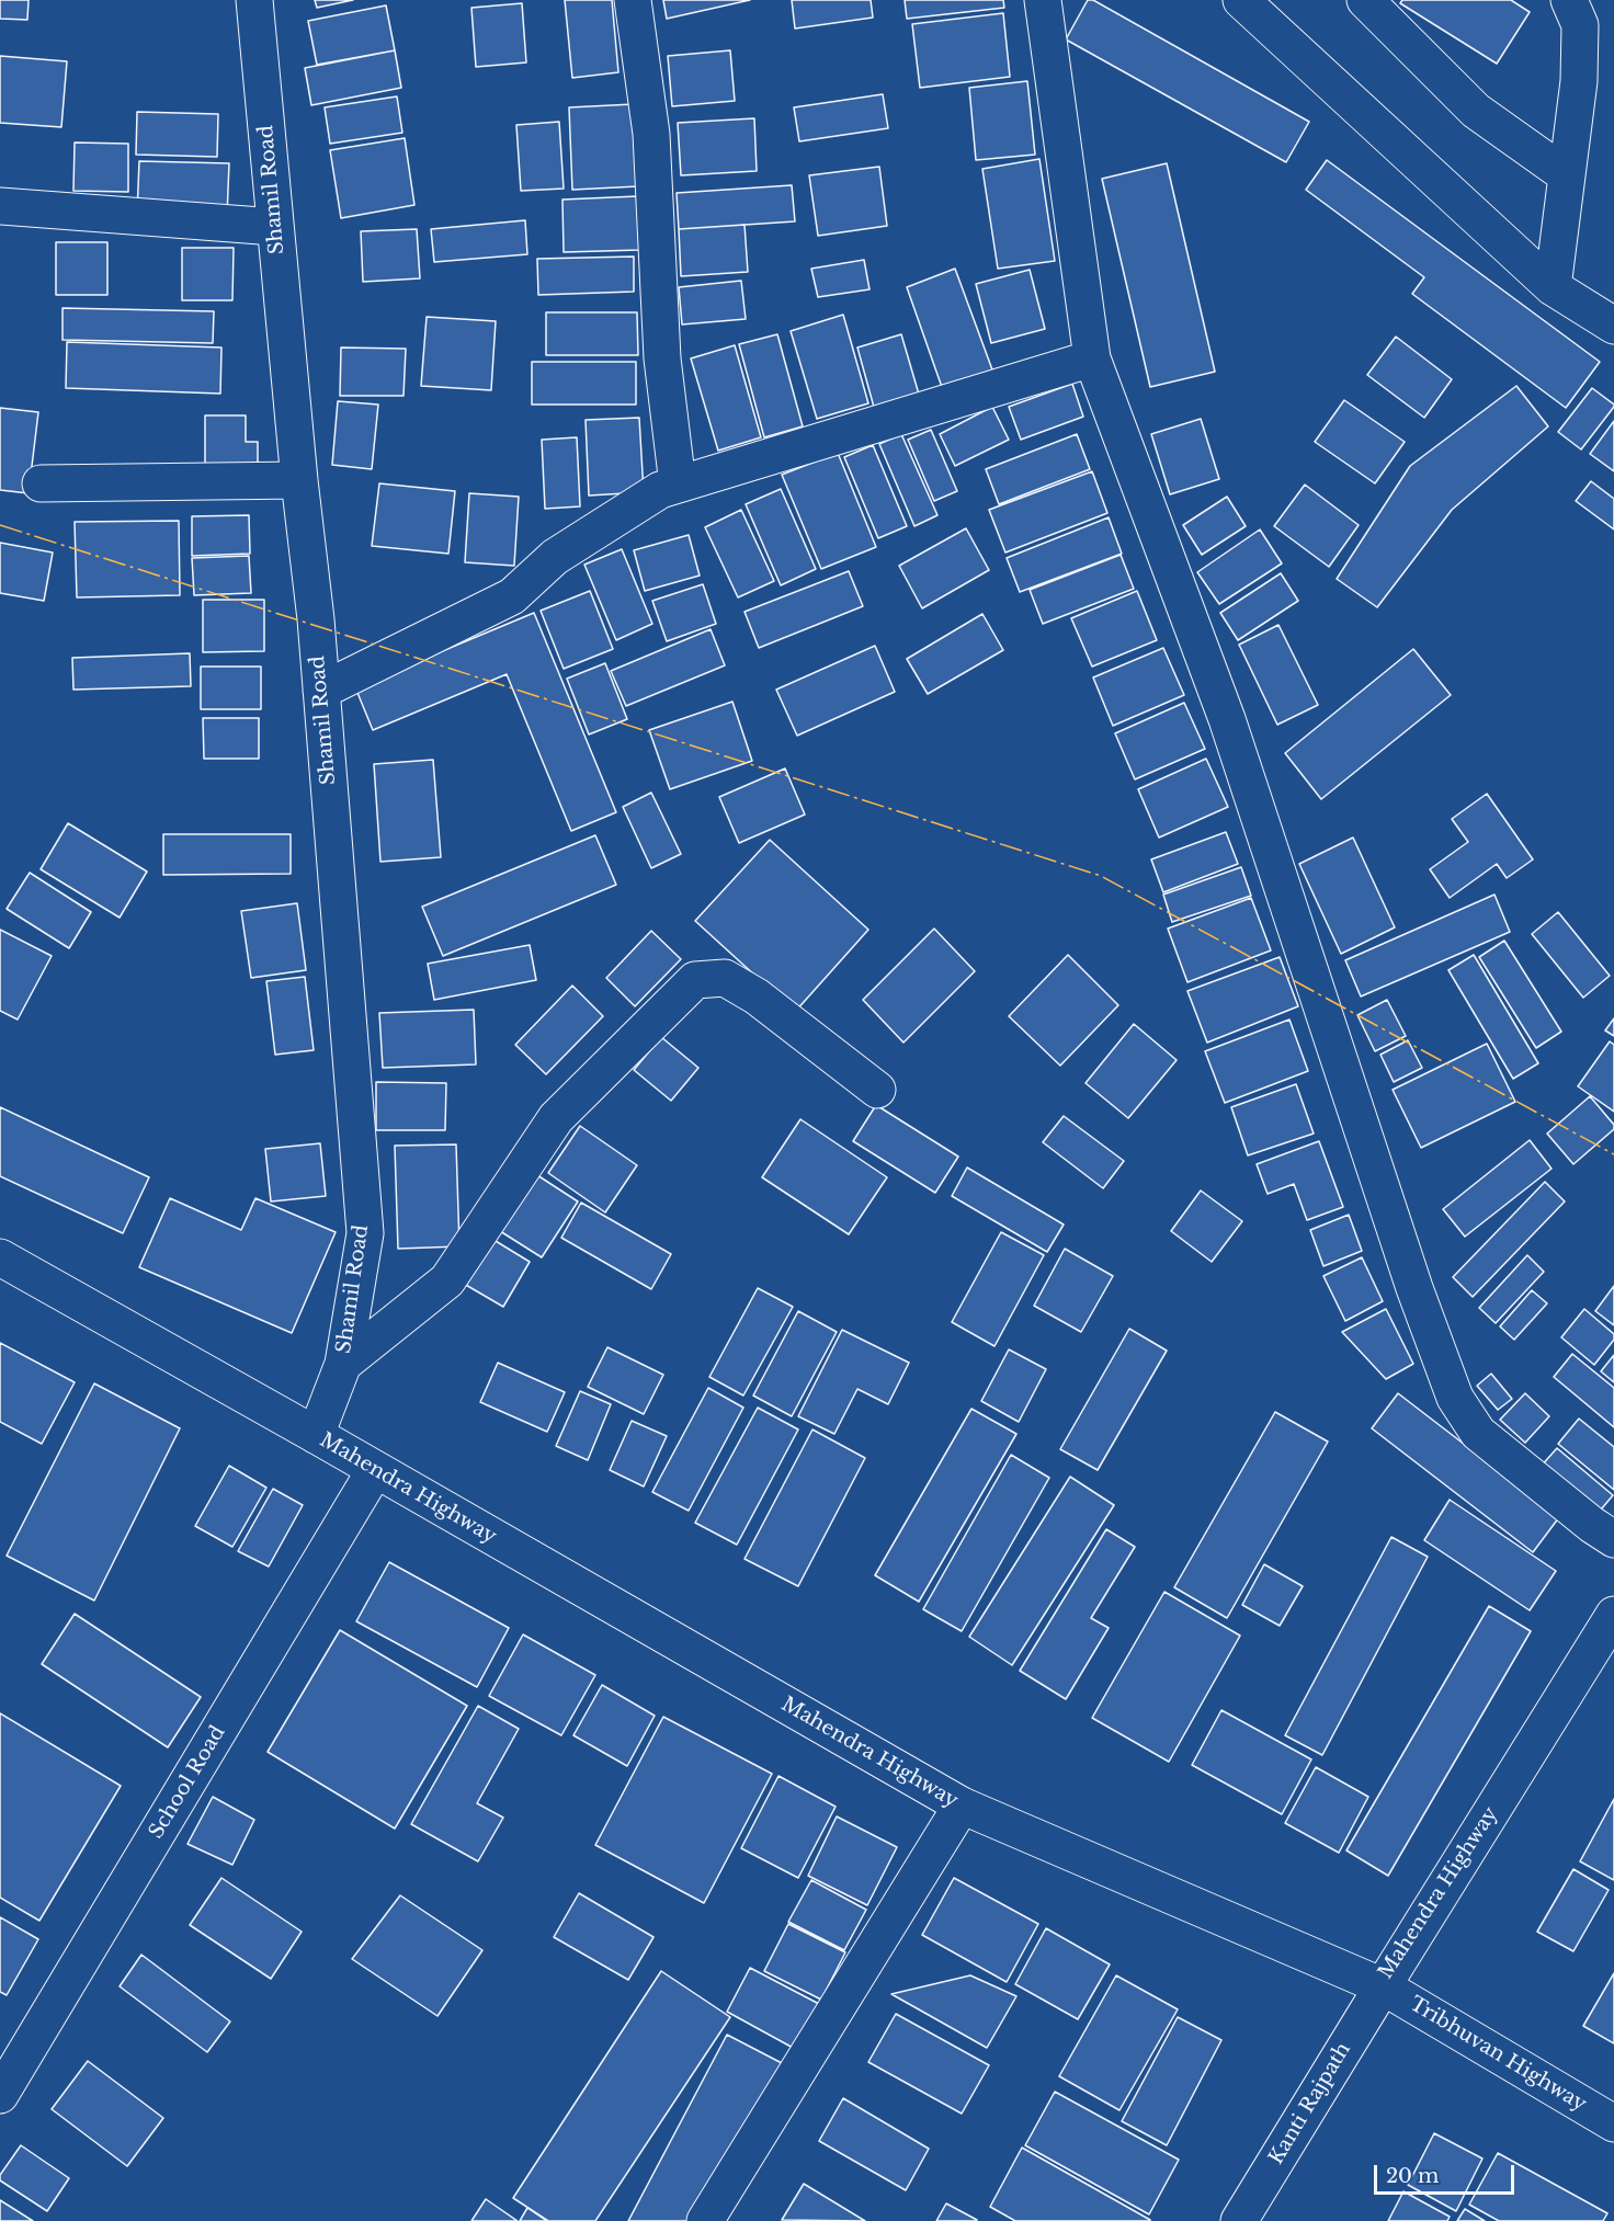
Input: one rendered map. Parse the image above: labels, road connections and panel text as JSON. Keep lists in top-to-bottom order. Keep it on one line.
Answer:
{"streets":{"main road":["Shamil Road","Mahendra Highway","School Road","Tribhuvan Highway","Kanti Rajpath"]},"crossings":[["Shamil Road","Mahendra Highway"],["Mahendra Highway","School Road"],["Mahendra Highway","Tribhuvan Highway"],["Mahendra Highway","Kanti Rajpath"],["Tribhuvan Highway","Kanti Rajpath"]],"scale_bar":"20 m"}
